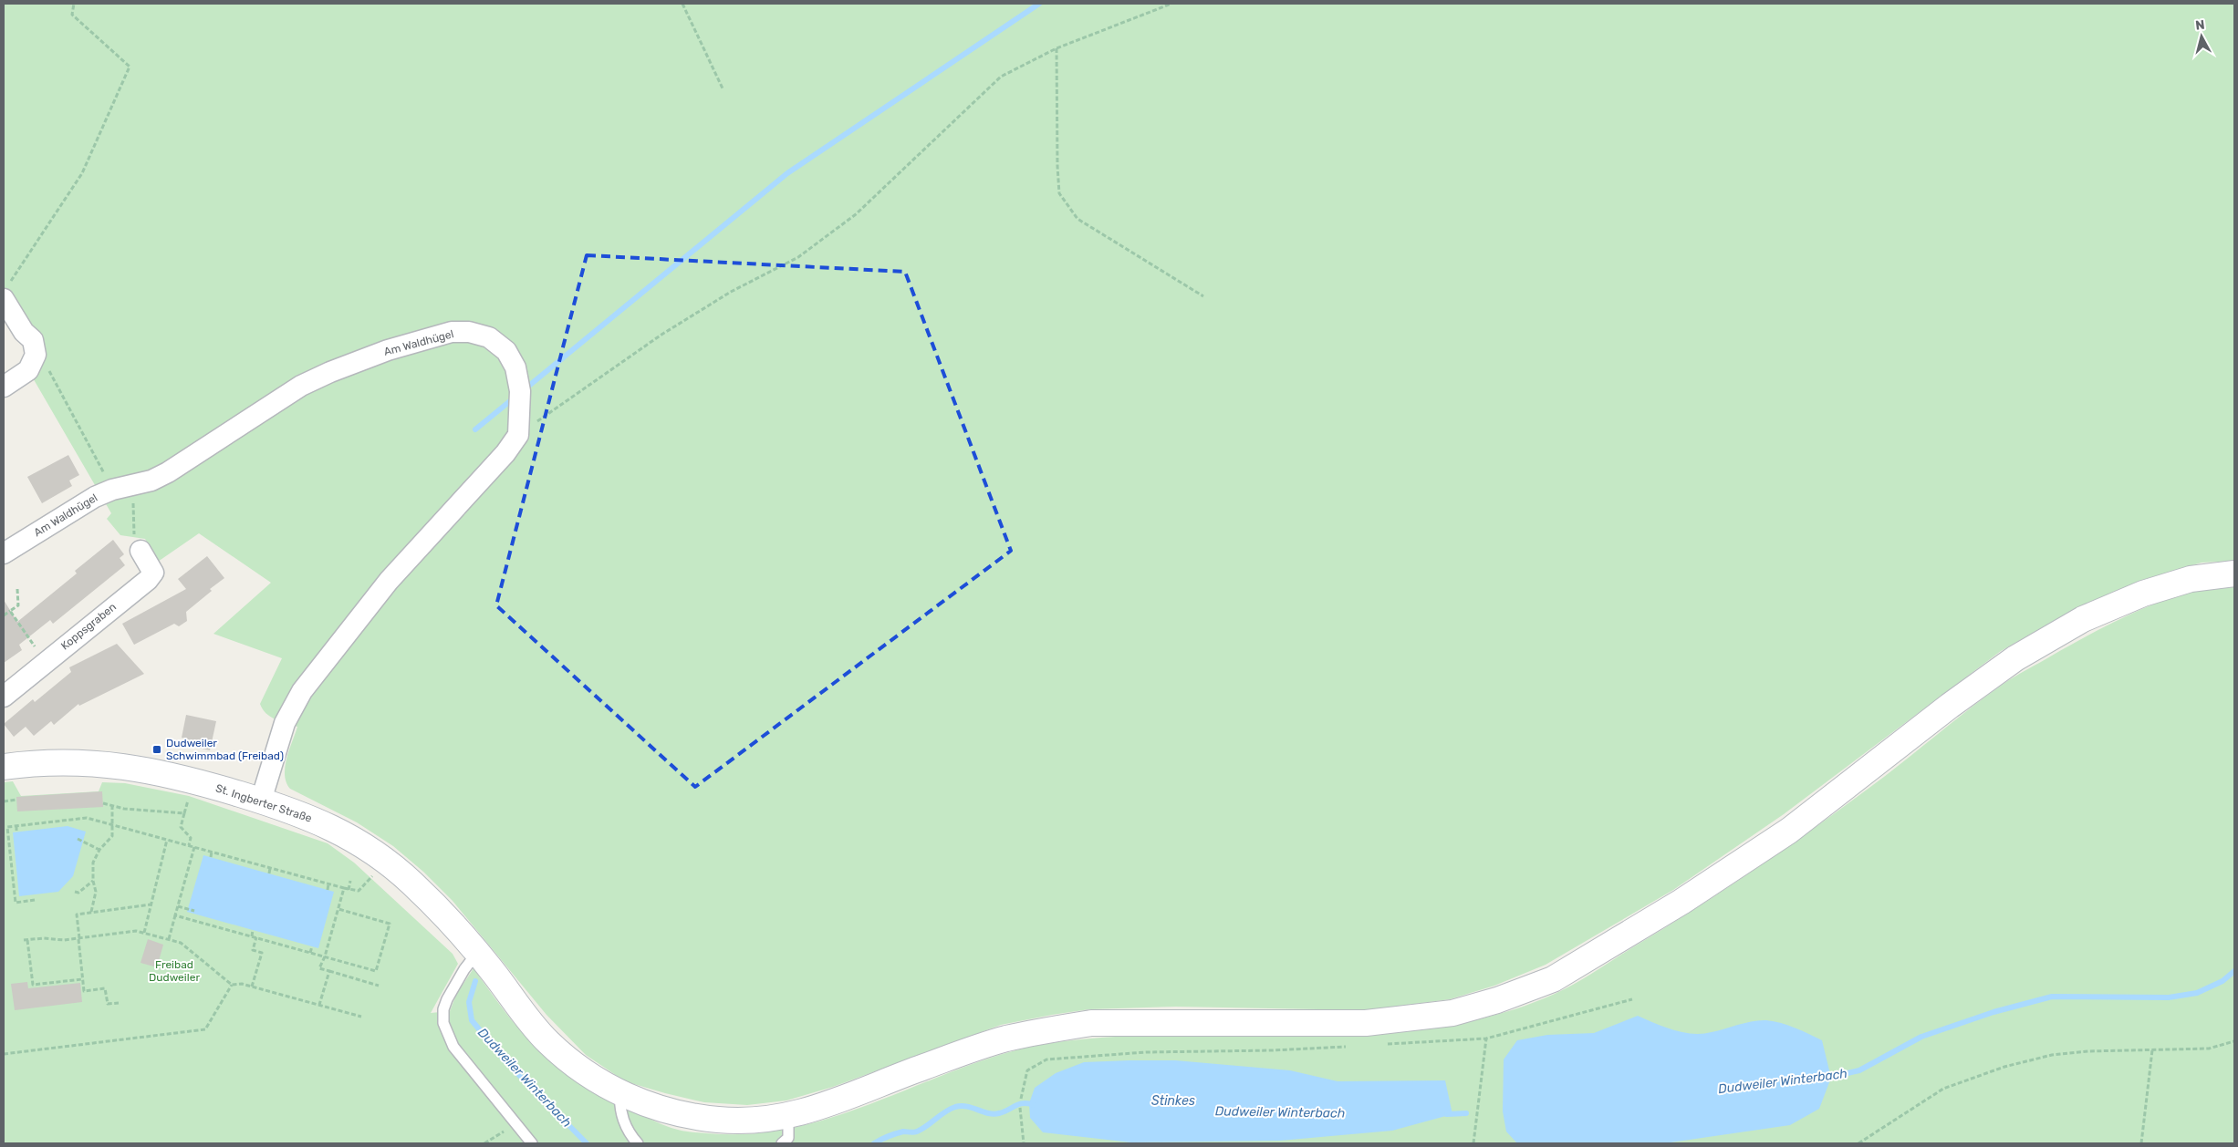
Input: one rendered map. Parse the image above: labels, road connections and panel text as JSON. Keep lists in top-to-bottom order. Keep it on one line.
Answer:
{"streets":{"main road":["St. Ingberter Straße"],"street":["Am Waldhügel","Koppsgraben"]},"water":["Dudweiler Winterbach","Stinkes"],"parks":["Freibad Dudweiler"],"places":{"transit":["Dudweiler Schwimmbad (Freibad)"]},"north":"top"}
